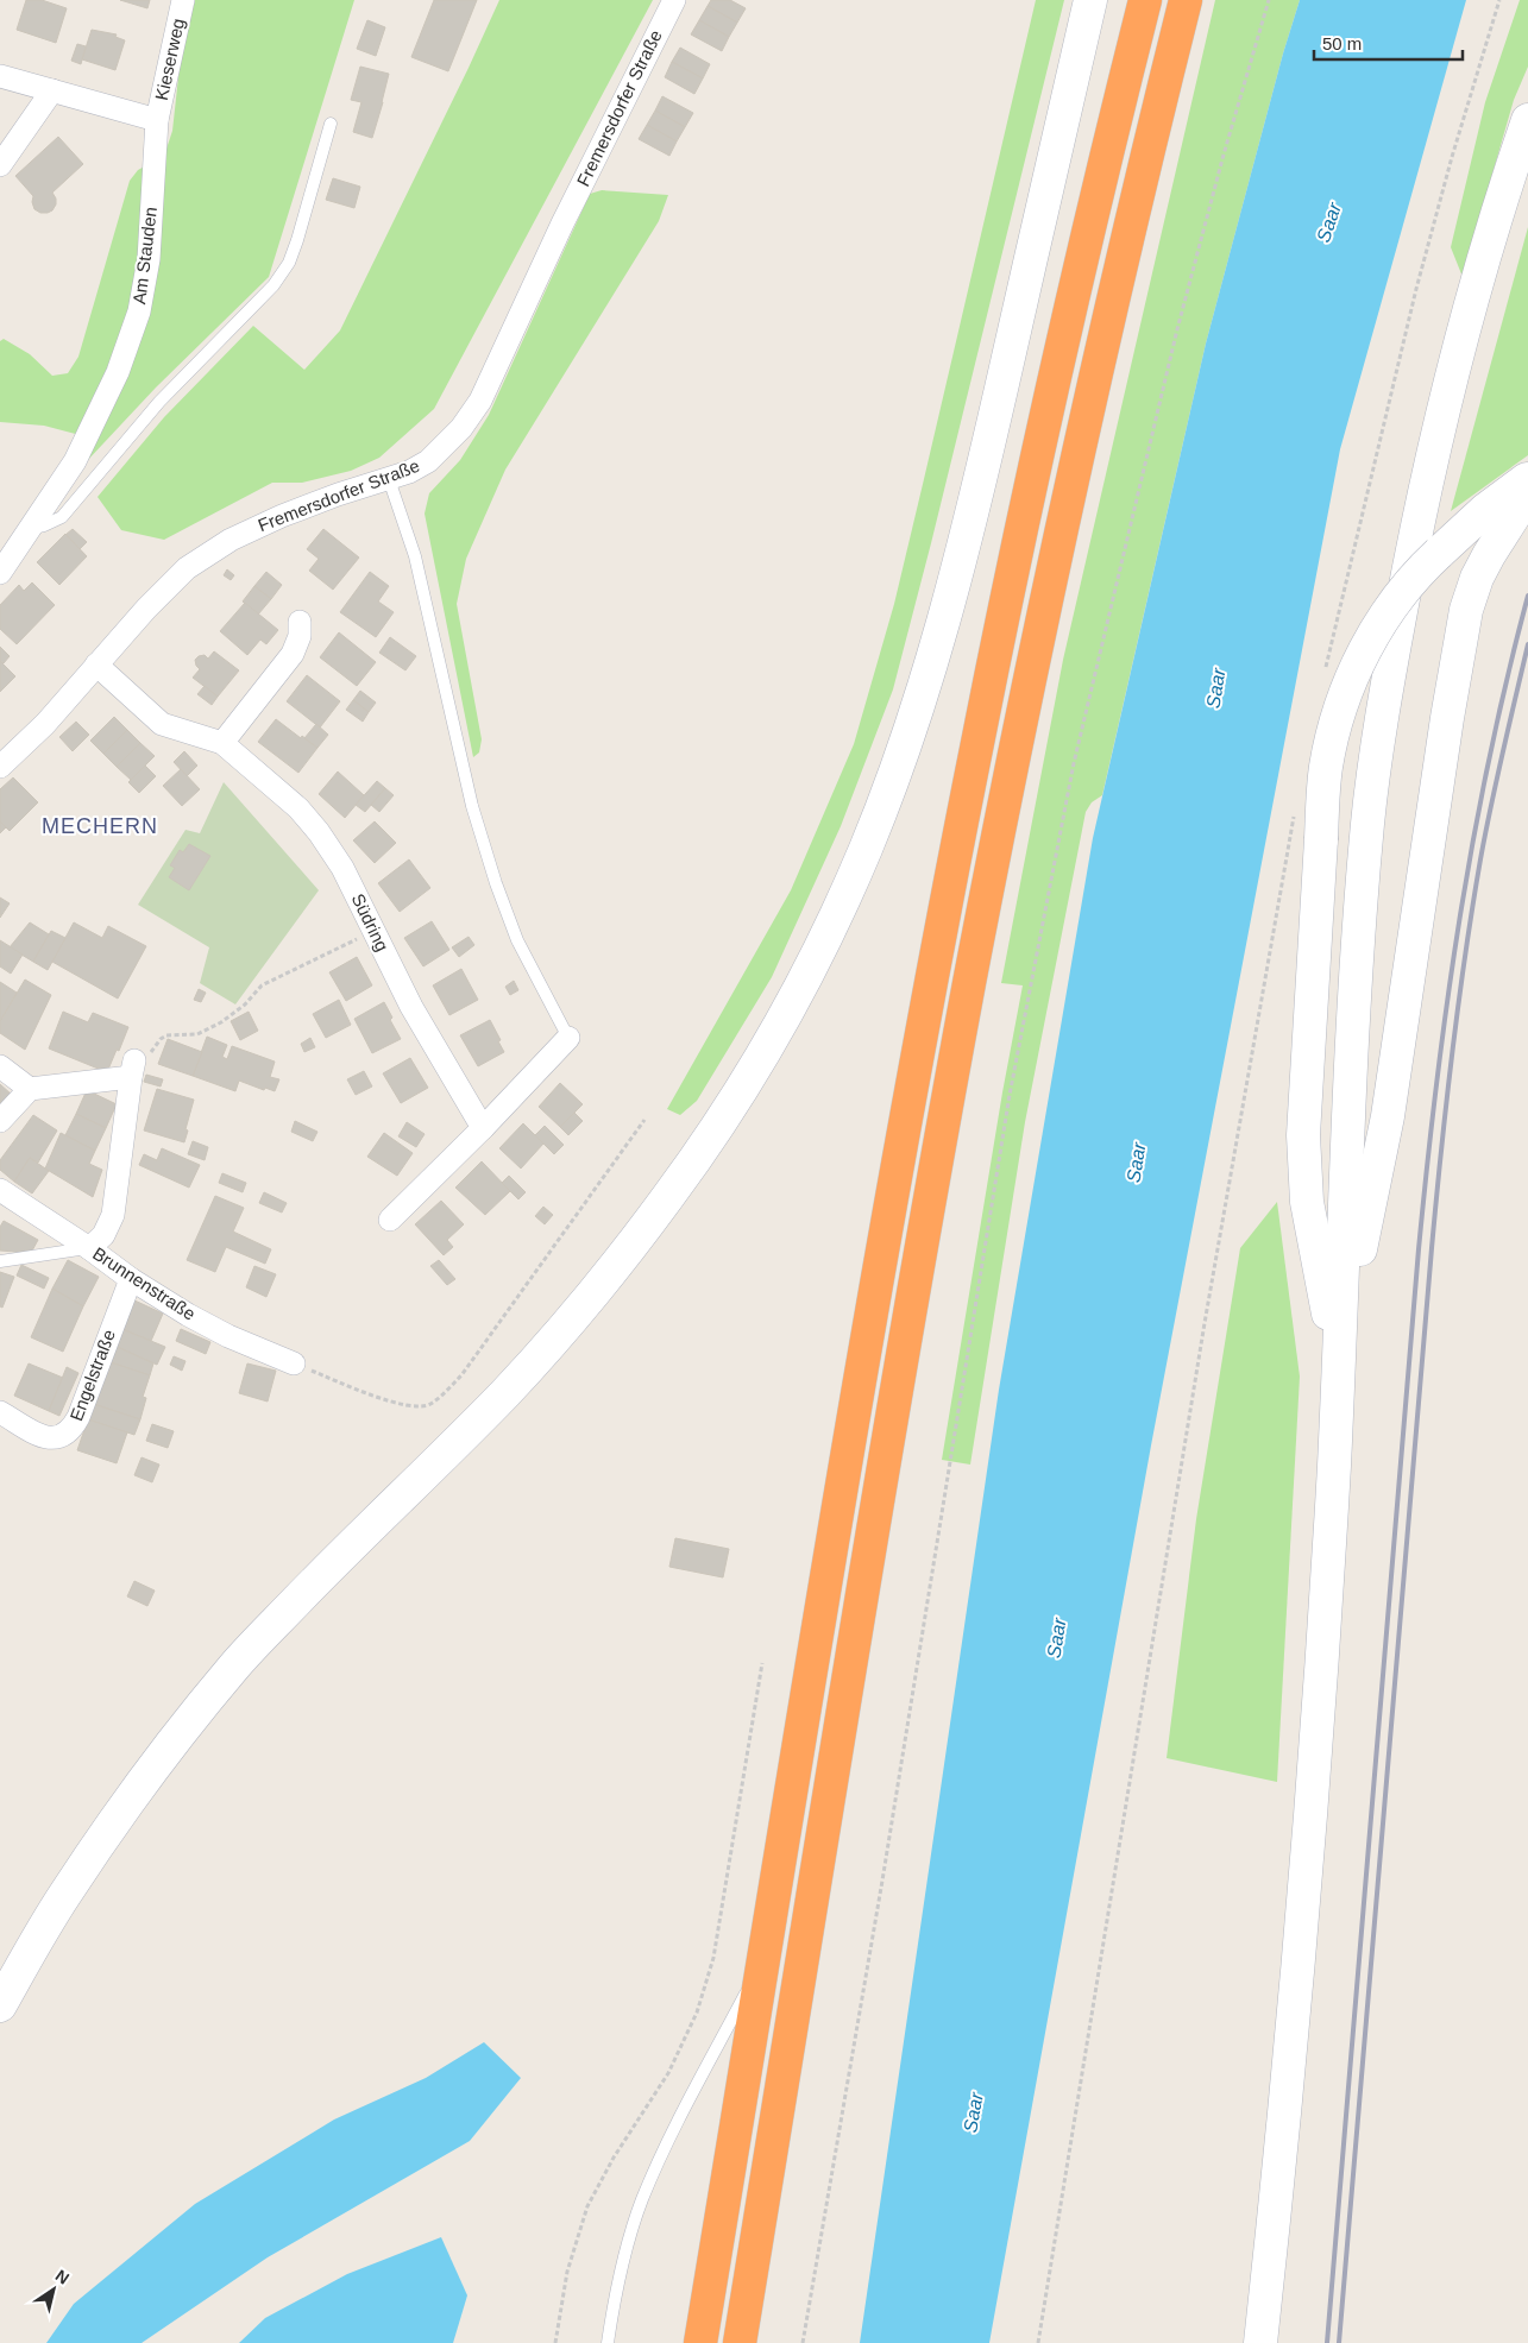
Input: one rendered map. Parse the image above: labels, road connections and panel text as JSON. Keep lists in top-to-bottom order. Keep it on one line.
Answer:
{"streets":{"street":["Kieserweg","Fremersdorfer Straße","Am Stauden","Südring","Brunnenstraße","Engelstraße"]},"crossings":[["Kieserweg","Am Stauden"],["Fremersdorfer Straße","Südring"],["Brunnenstraße","Engelstraße"]],"districts":["MECHERN"],"water":["Saar"],"scale_bar":"50 m","north":"top right"}
